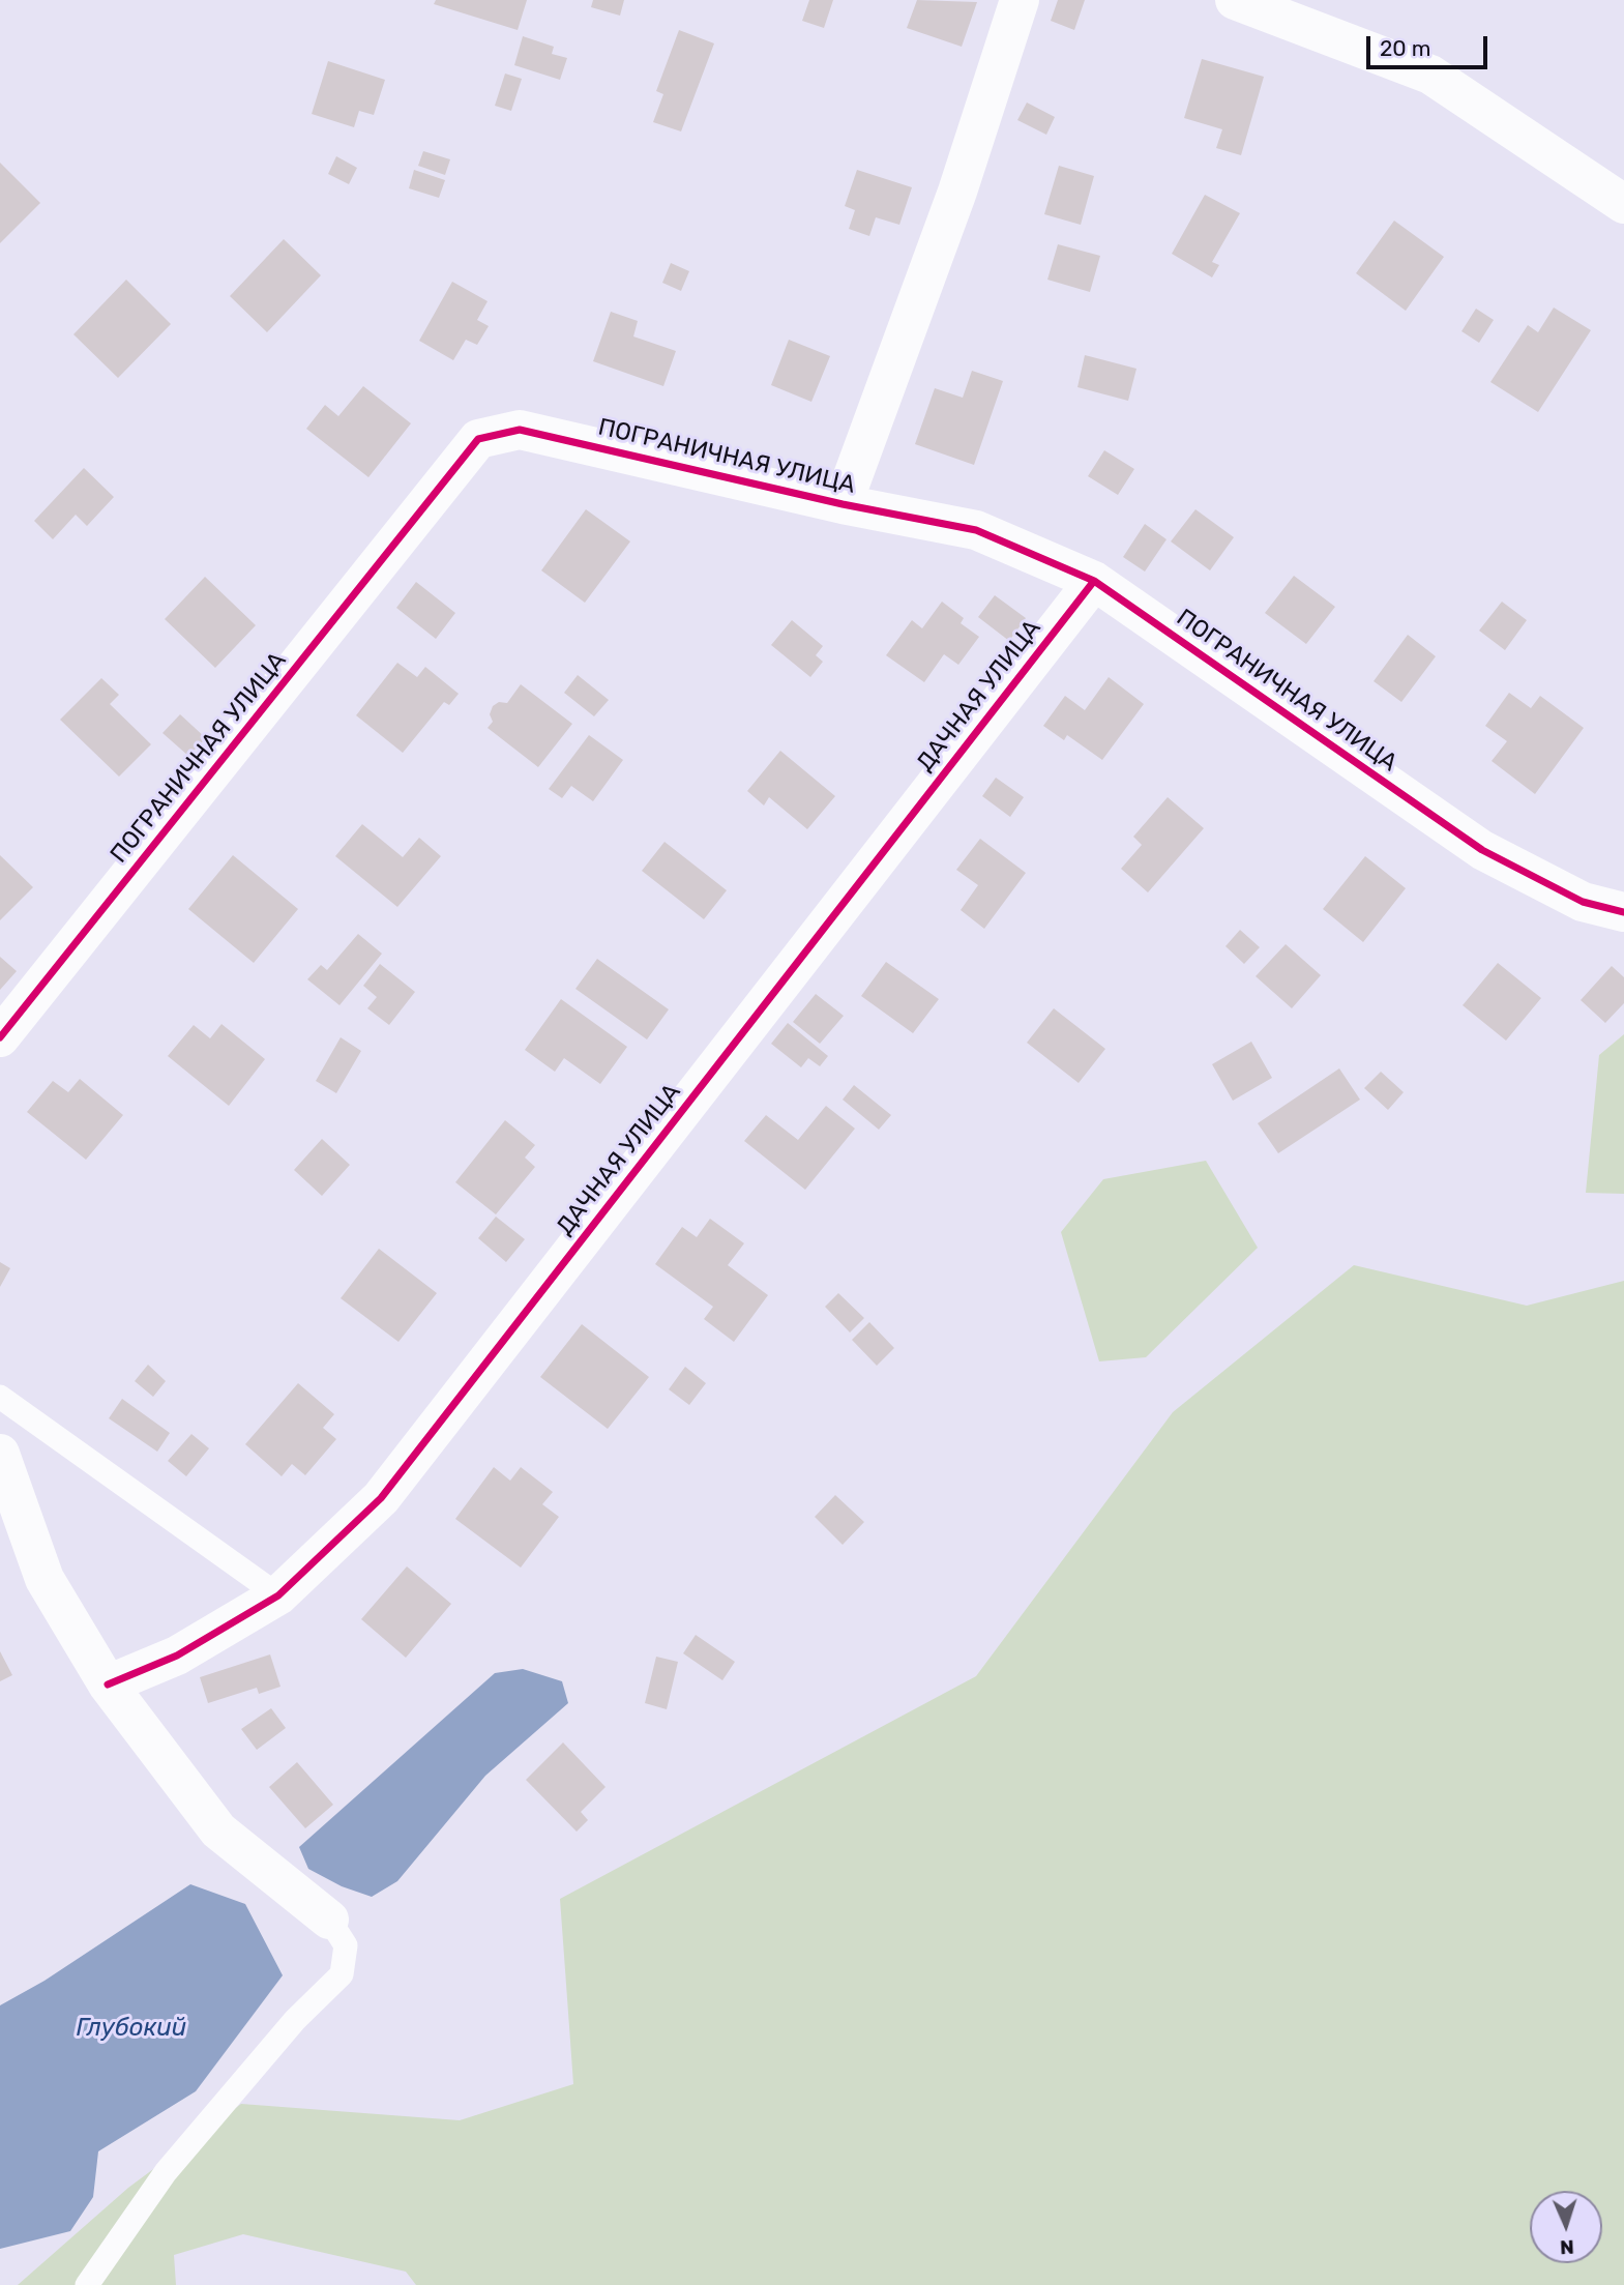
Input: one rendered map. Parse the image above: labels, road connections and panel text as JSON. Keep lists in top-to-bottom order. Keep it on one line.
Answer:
{"streets":{"street":["ПОГРАНИЧНАЯ УЛИЦА","ДАЧНАЯ УЛИЦА"]},"crossings":[["ПОГРАНИЧНАЯ УЛИЦА","ДАЧНАЯ УЛИЦА"]],"water":["Глубокий"],"scale_bar":"20 m","north":"bottom"}
